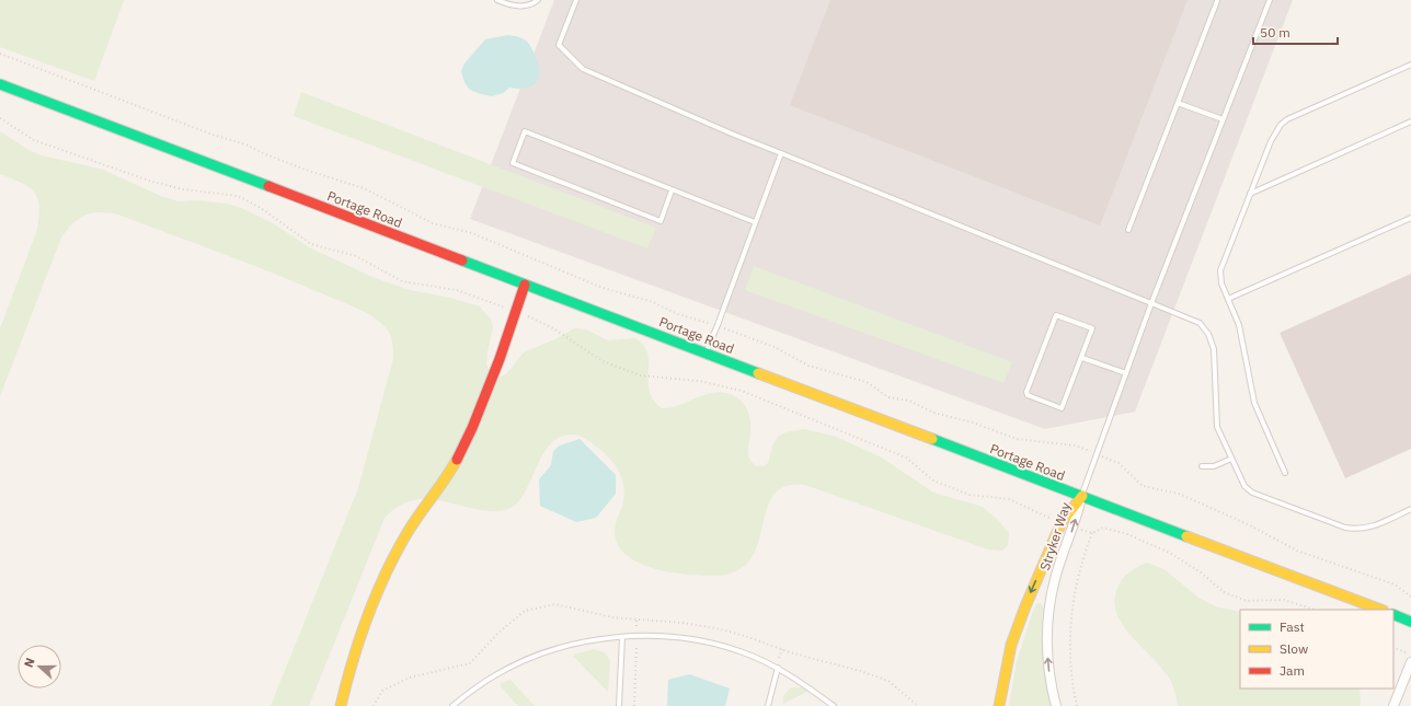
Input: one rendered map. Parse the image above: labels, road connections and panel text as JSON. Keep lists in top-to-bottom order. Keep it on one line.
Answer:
{"streets":{"main road":["Portage Road","Stryker Way"]},"crossings":[["Portage Road","Stryker Way"]],"legend":["Fast","Slow","Jam"],"scale_bar":"50 m","north":"left"}
